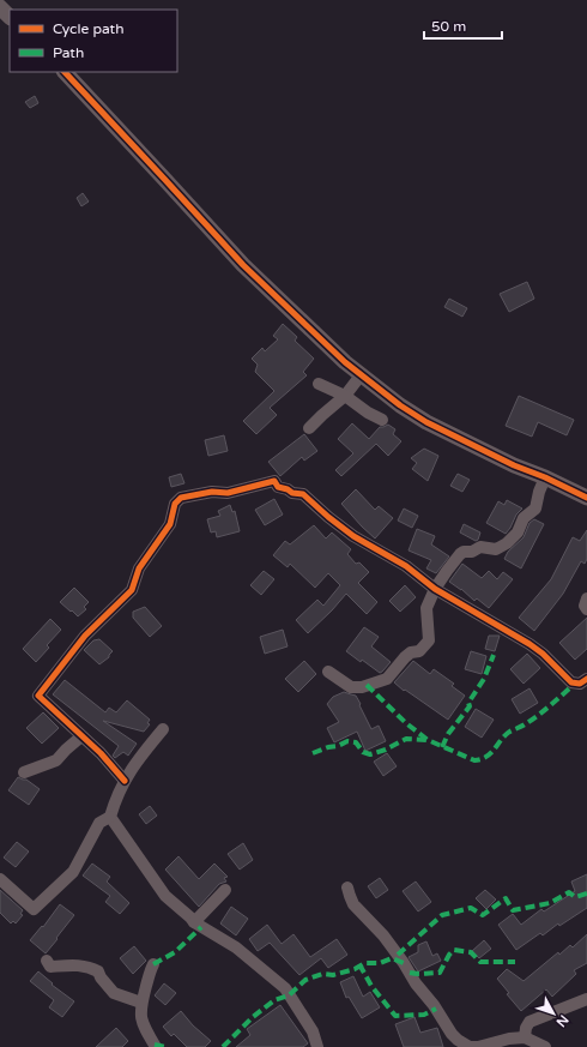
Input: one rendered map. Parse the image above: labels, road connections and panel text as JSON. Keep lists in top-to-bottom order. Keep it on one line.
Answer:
{"legend":["Cycle path","Path"],"scale_bar":"50 m","north":"bottom right"}
